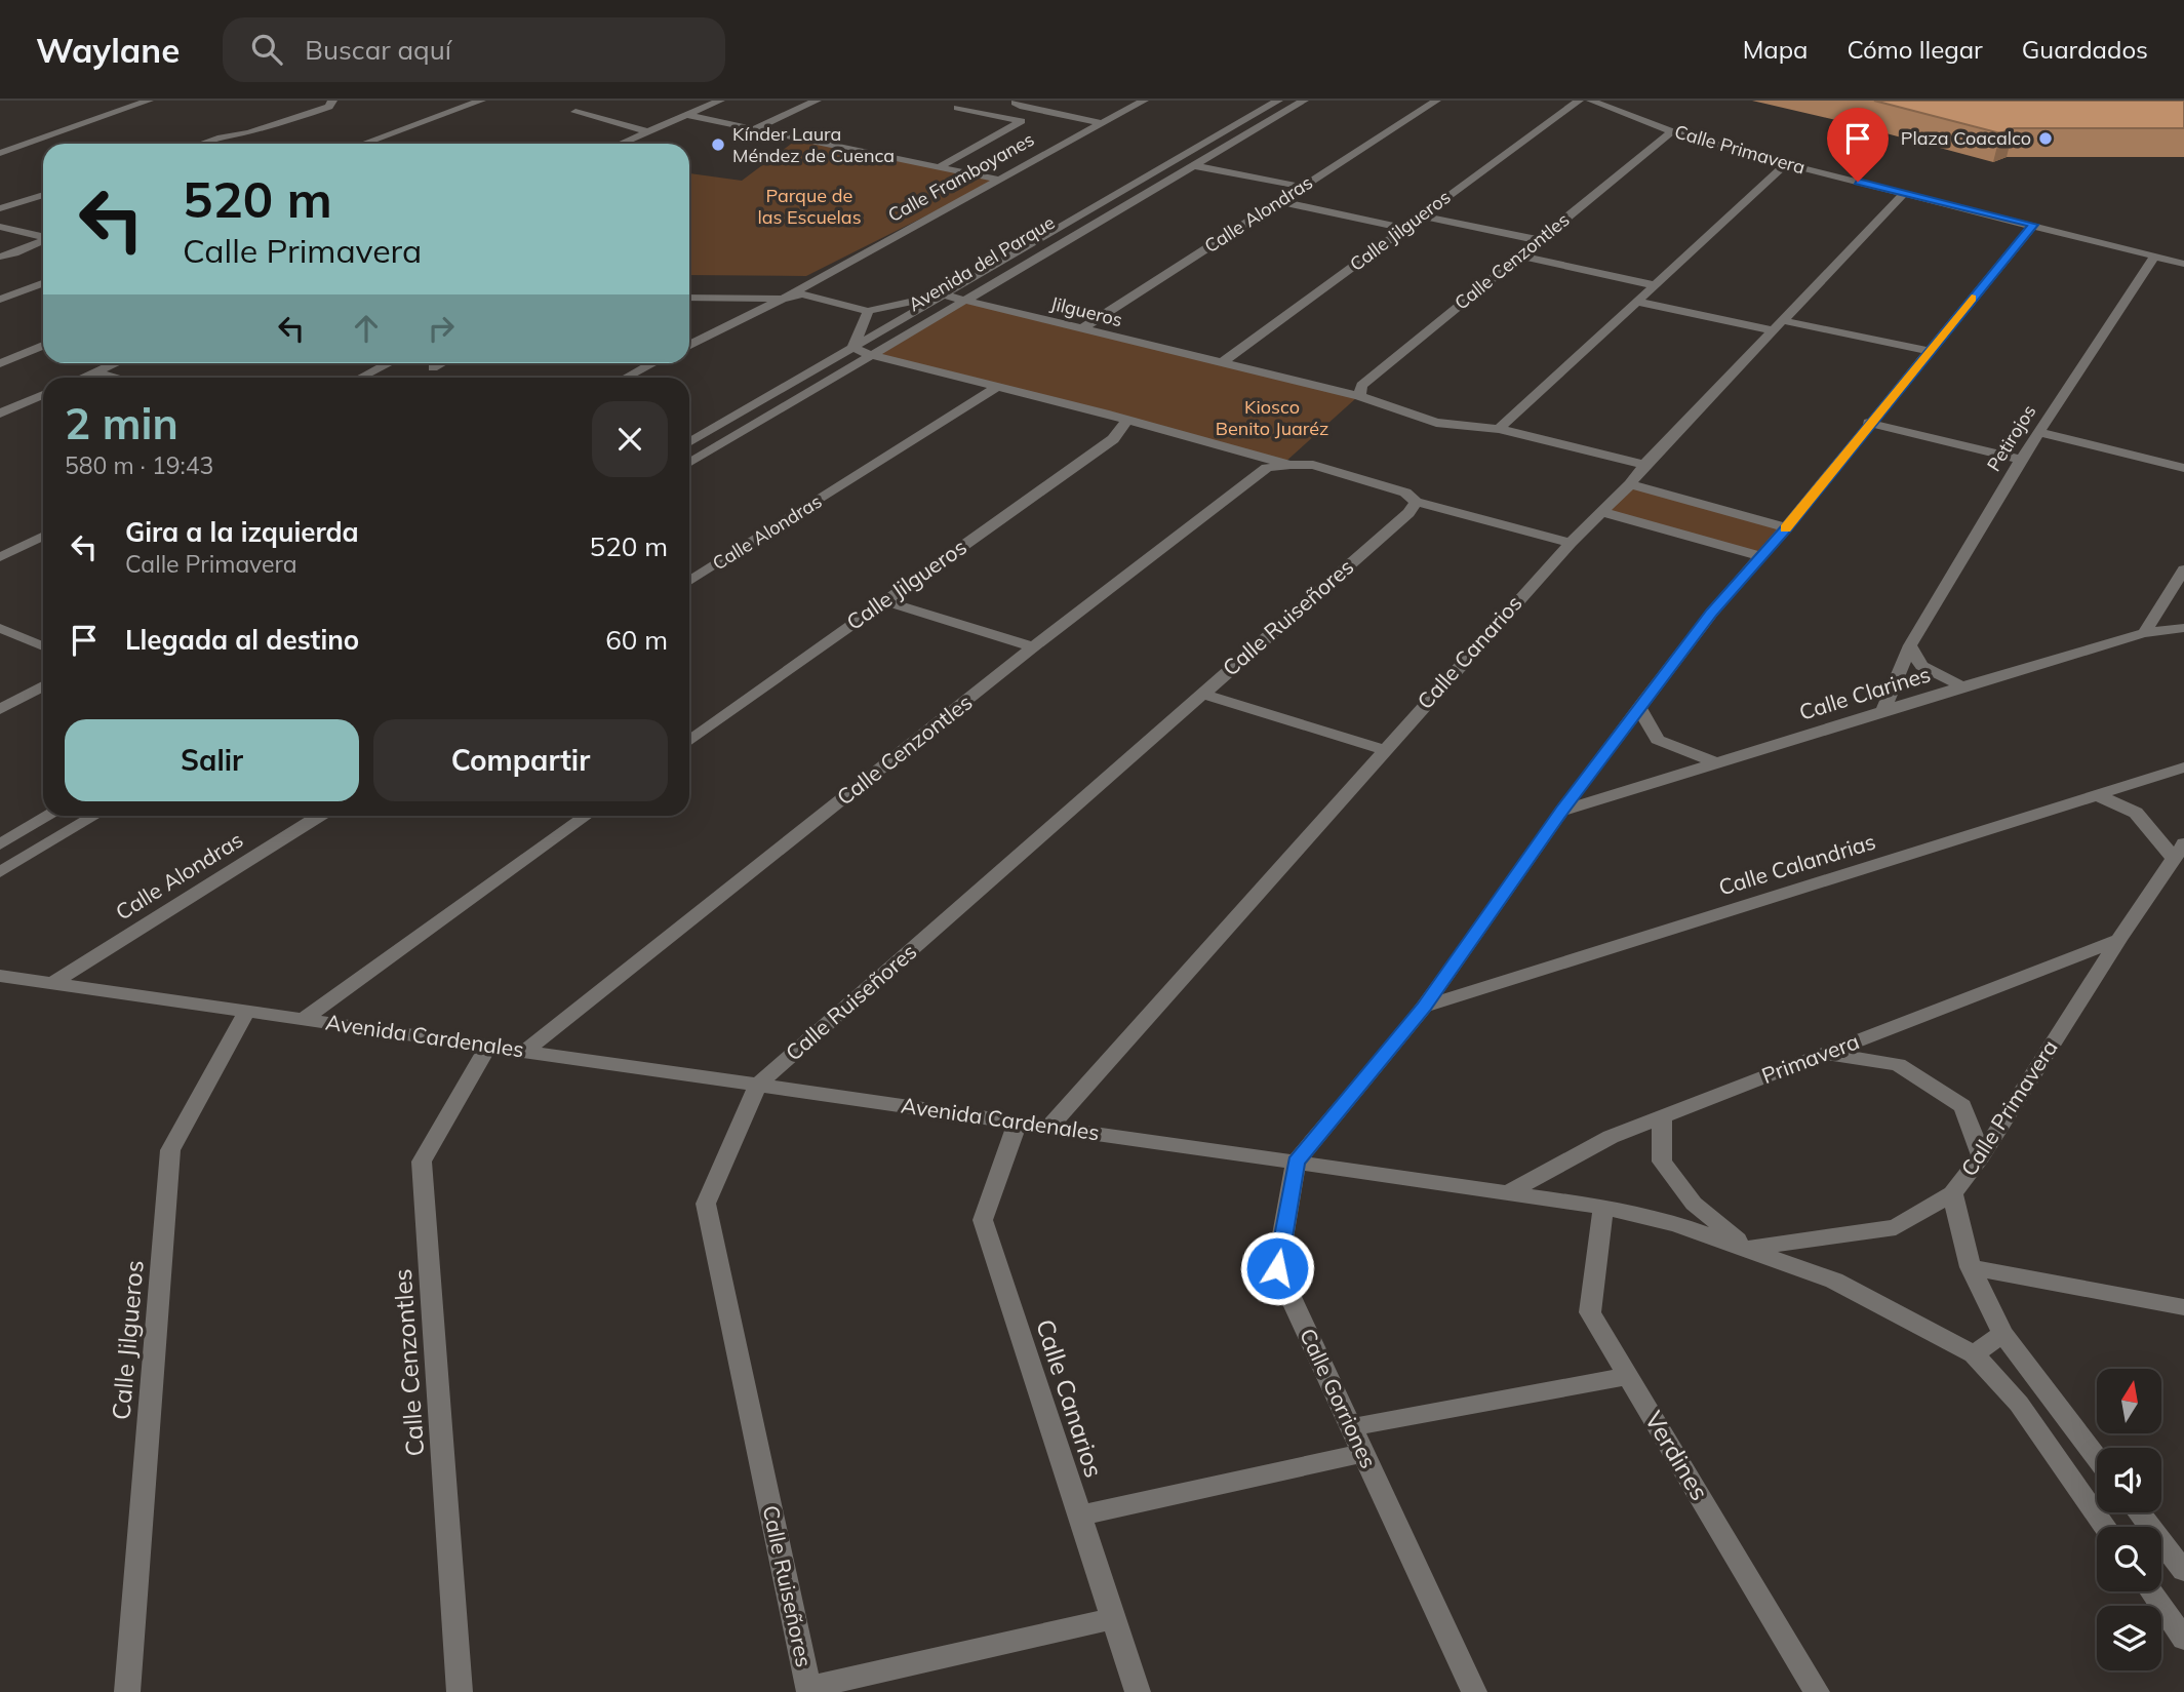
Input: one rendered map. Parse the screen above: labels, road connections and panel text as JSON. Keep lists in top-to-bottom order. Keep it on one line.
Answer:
{"streets":{"street":["Calle Primavera","Calle Framboyanes","Calle Alondras","Calle Jilgueros","Calle Cenzontles","Avenida del Parque","Jilgueros","Petirojos","Calle Ruiseñores","Calle Canarios","Calle Clarines","Calle Calandrias","Avenida Cardenales","Primavera","Calle Gorriones","Verdines"]},"crossings":[["Calle Primavera","Calle Cenzontles"],["Calle Primavera","Petirojos"],["Calle Primavera","Calle Canarios"],["Calle Primavera","Avenida Cardenales"],["Calle Primavera","Primavera"],["Calle Primavera","Calle Gorriones"],["Calle Alondras","Jilgueros"],["Calle Alondras","Avenida Cardenales"],["Calle Jilgueros","Jilgueros"],["Calle Jilgueros","Avenida Cardenales"],["Calle Cenzontles","Jilgueros"],["Calle Cenzontles","Avenida Cardenales"],["Avenida del Parque","Jilgueros"],["Jilgueros","Calle Canarios"],["Petirojos","Calle Clarines"],["Calle Ruiseñores","Avenida Cardenales"],["Calle Canarios","Avenida Cardenales"],["Calle Clarines","Calle Gorriones"],["Calle Calandrias","Calle Gorriones"],["Avenida Cardenales","Primavera"],["Avenida Cardenales","Calle Gorriones"],["Avenida Cardenales","Verdines"]],"parks":["Parque de las Escuelas","Kiosco Benito Juaréz"],"places":["Plaza Coacalco","Kínder Laura Méndez de Cuenca"],"north":"top","page":{"header":"Waylane","search":"Buscar aquí","nav":["Mapa","Cómo llegar","Guardados"],"turn":["520 m","Calle Primavera"],"heading":["2 min","580 m · 19:43"],"list":[{"name":"Gira a la izquierda","note":"Calle Primavera","value":"520 m"},{"name":"Llegada al destino","value":"60 m"}],"buttons":["Salir","Compartir"]}}
